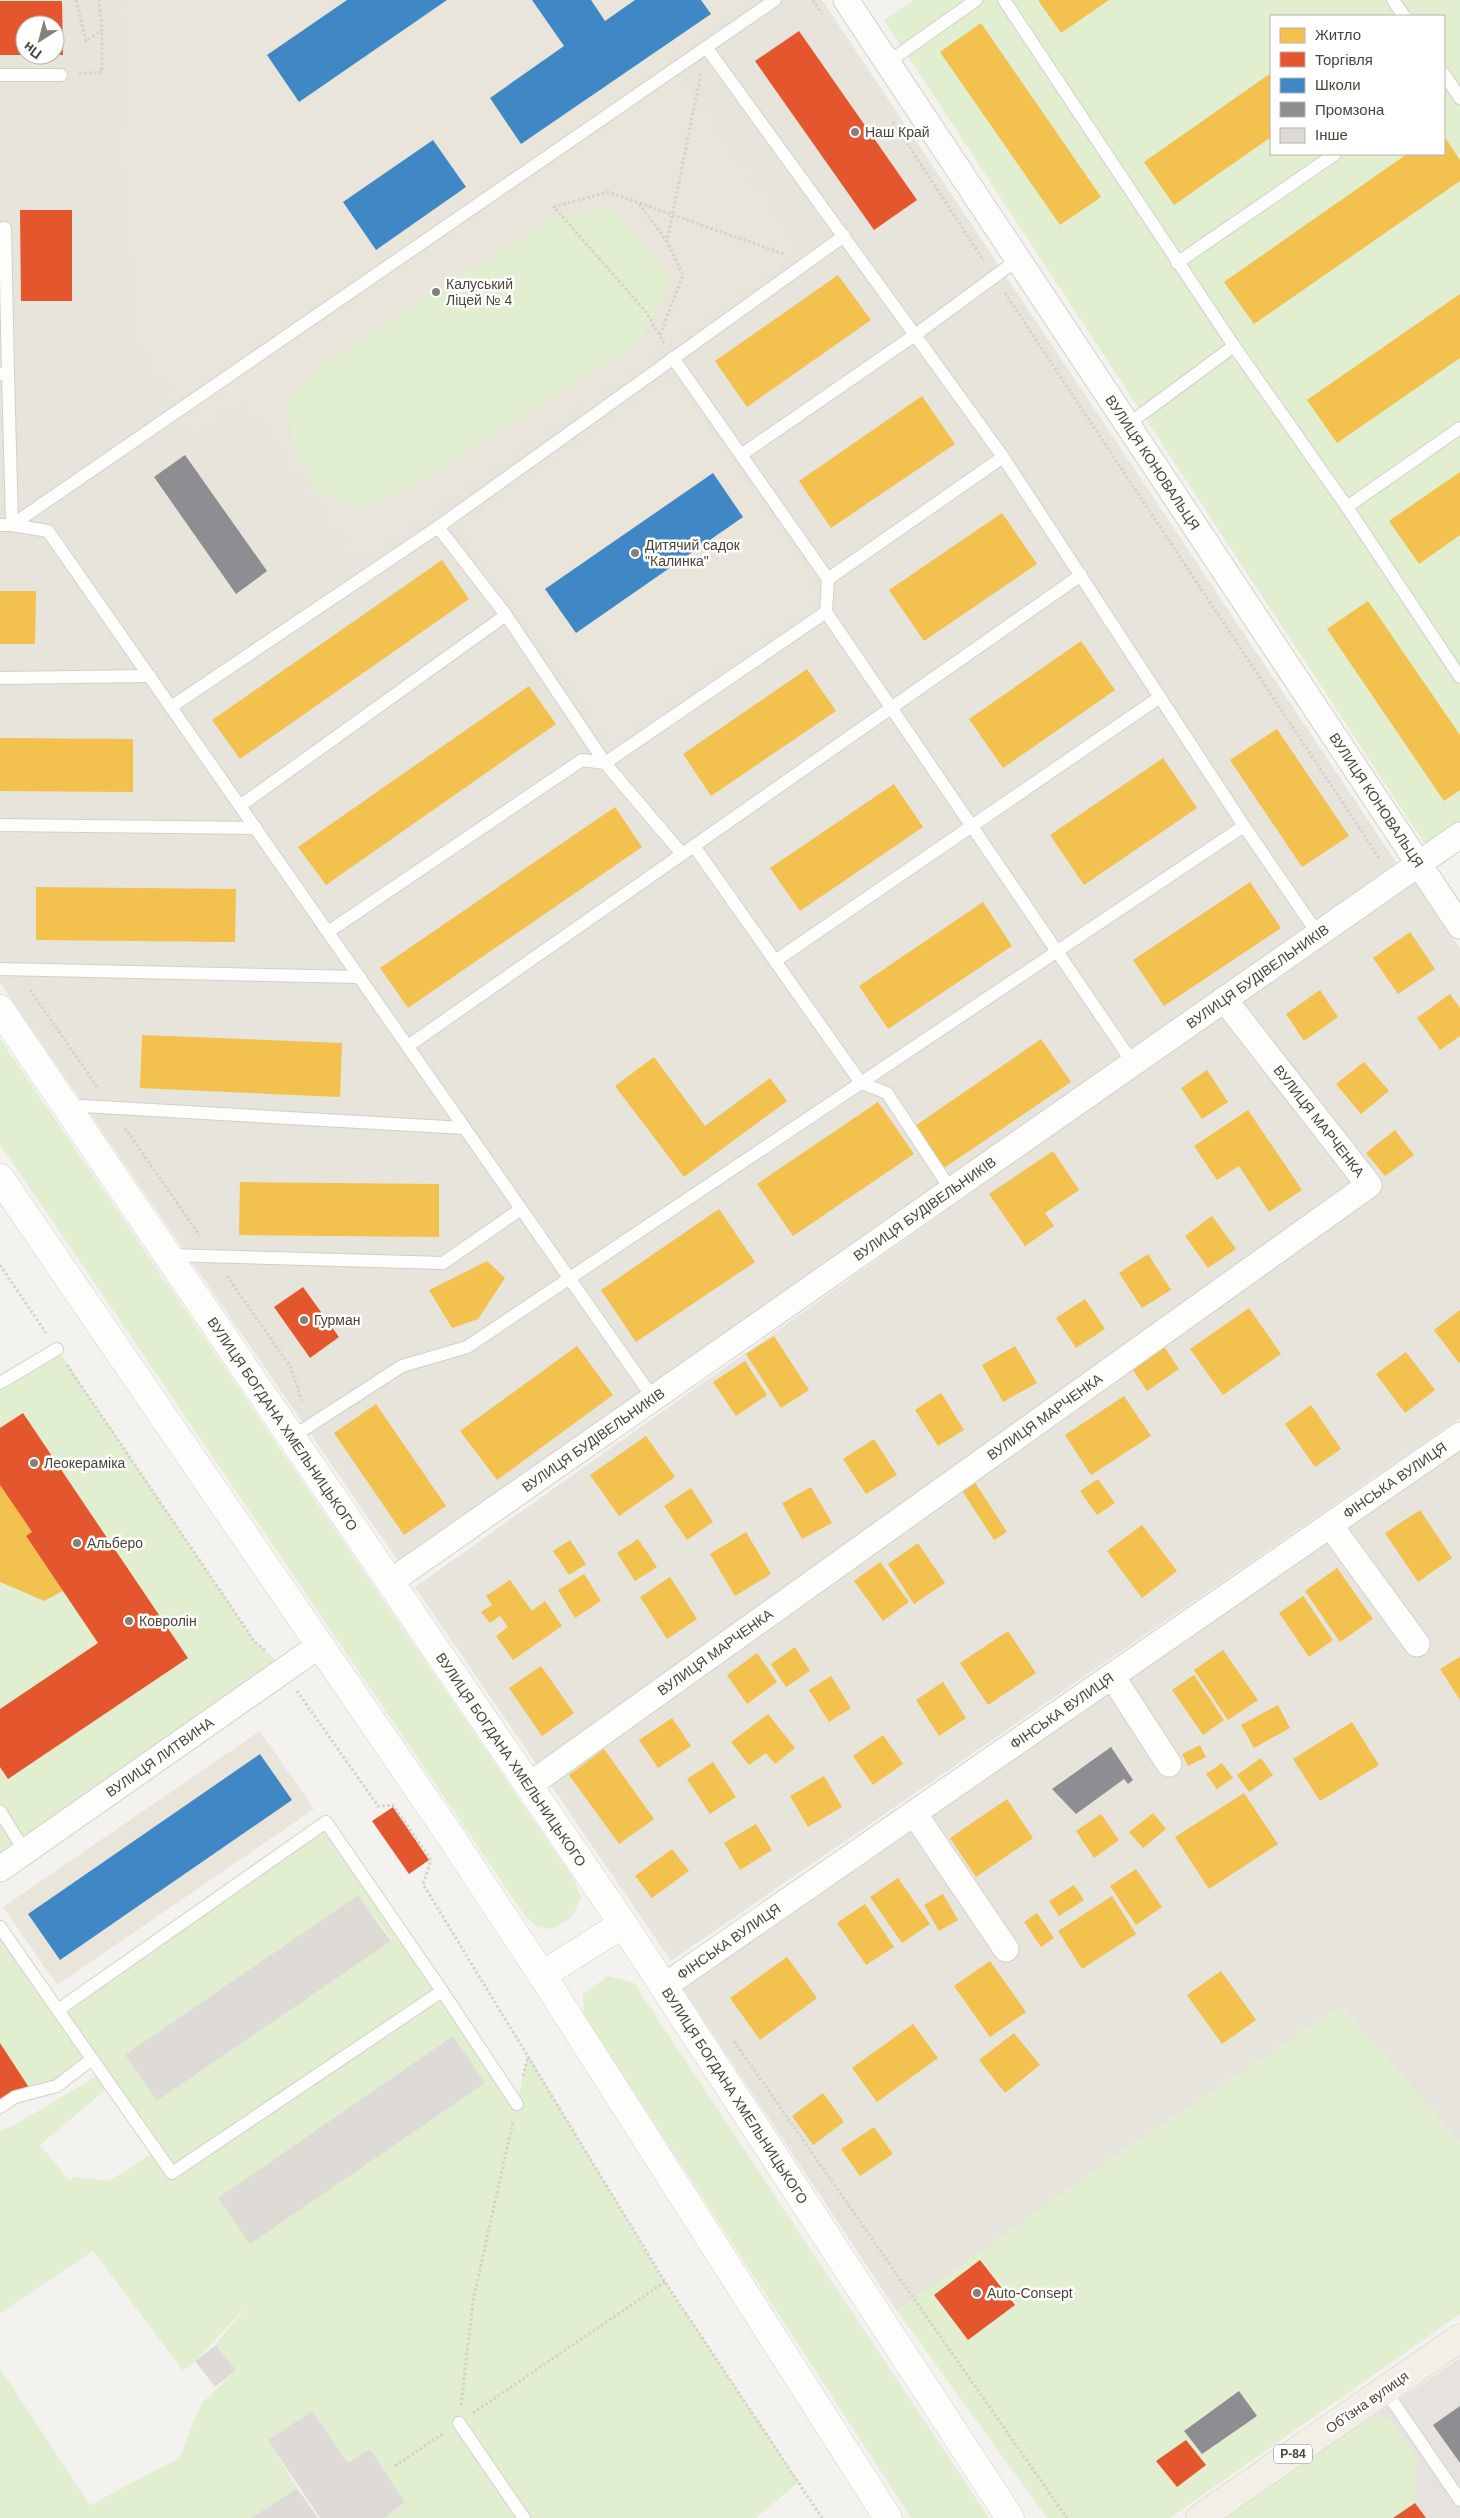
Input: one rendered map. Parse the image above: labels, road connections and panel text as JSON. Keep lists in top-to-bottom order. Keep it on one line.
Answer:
{"streets":{"main road":["Обʼїзна вулиця","Р-84"],"street":["ВУЛИЦЯ КОНОВАЛЬЦЯ","ВУЛИЦЯ БУДІВЕЛЬНИКІВ","ВУЛИЦЯ МАРЧЕНКА","ВУЛИЦЯ БОГДАНА ХМЕЛЬНИЦЬКОГО","ФІНСЬКА ВУЛИЦЯ","ВУЛИЦЯ ЛИТВИНА"]},"crossings":[["ВУЛИЦЯ КОНОВАЛЬЦЯ","ВУЛИЦЯ БУДІВЕЛЬНИКІВ"],["ВУЛИЦЯ БУДІВЕЛЬНИКІВ","ВУЛИЦЯ МАРЧЕНКА"],["ВУЛИЦЯ БУДІВЕЛЬНИКІВ","ВУЛИЦЯ БОГДАНА ХМЕЛЬНИЦЬКОГО"],["ВУЛИЦЯ МАРЧЕНКА","ВУЛИЦЯ БОГДАНА ХМЕЛЬНИЦЬКОГО"],["ВУЛИЦЯ БОГДАНА ХМЕЛЬНИЦЬКОГО","ФІНСЬКА ВУЛИЦЯ"]],"places":["Наш Край","Калуський Ліцей № 4","Дитячий садок \"Калинка\"","Гурман","Леокераміка","Альберо","Ковролін","Auto-Consept"],"legend":["Житло","Торгівля","Школи","Промзона","Інше"],"north":"bottom left"}
